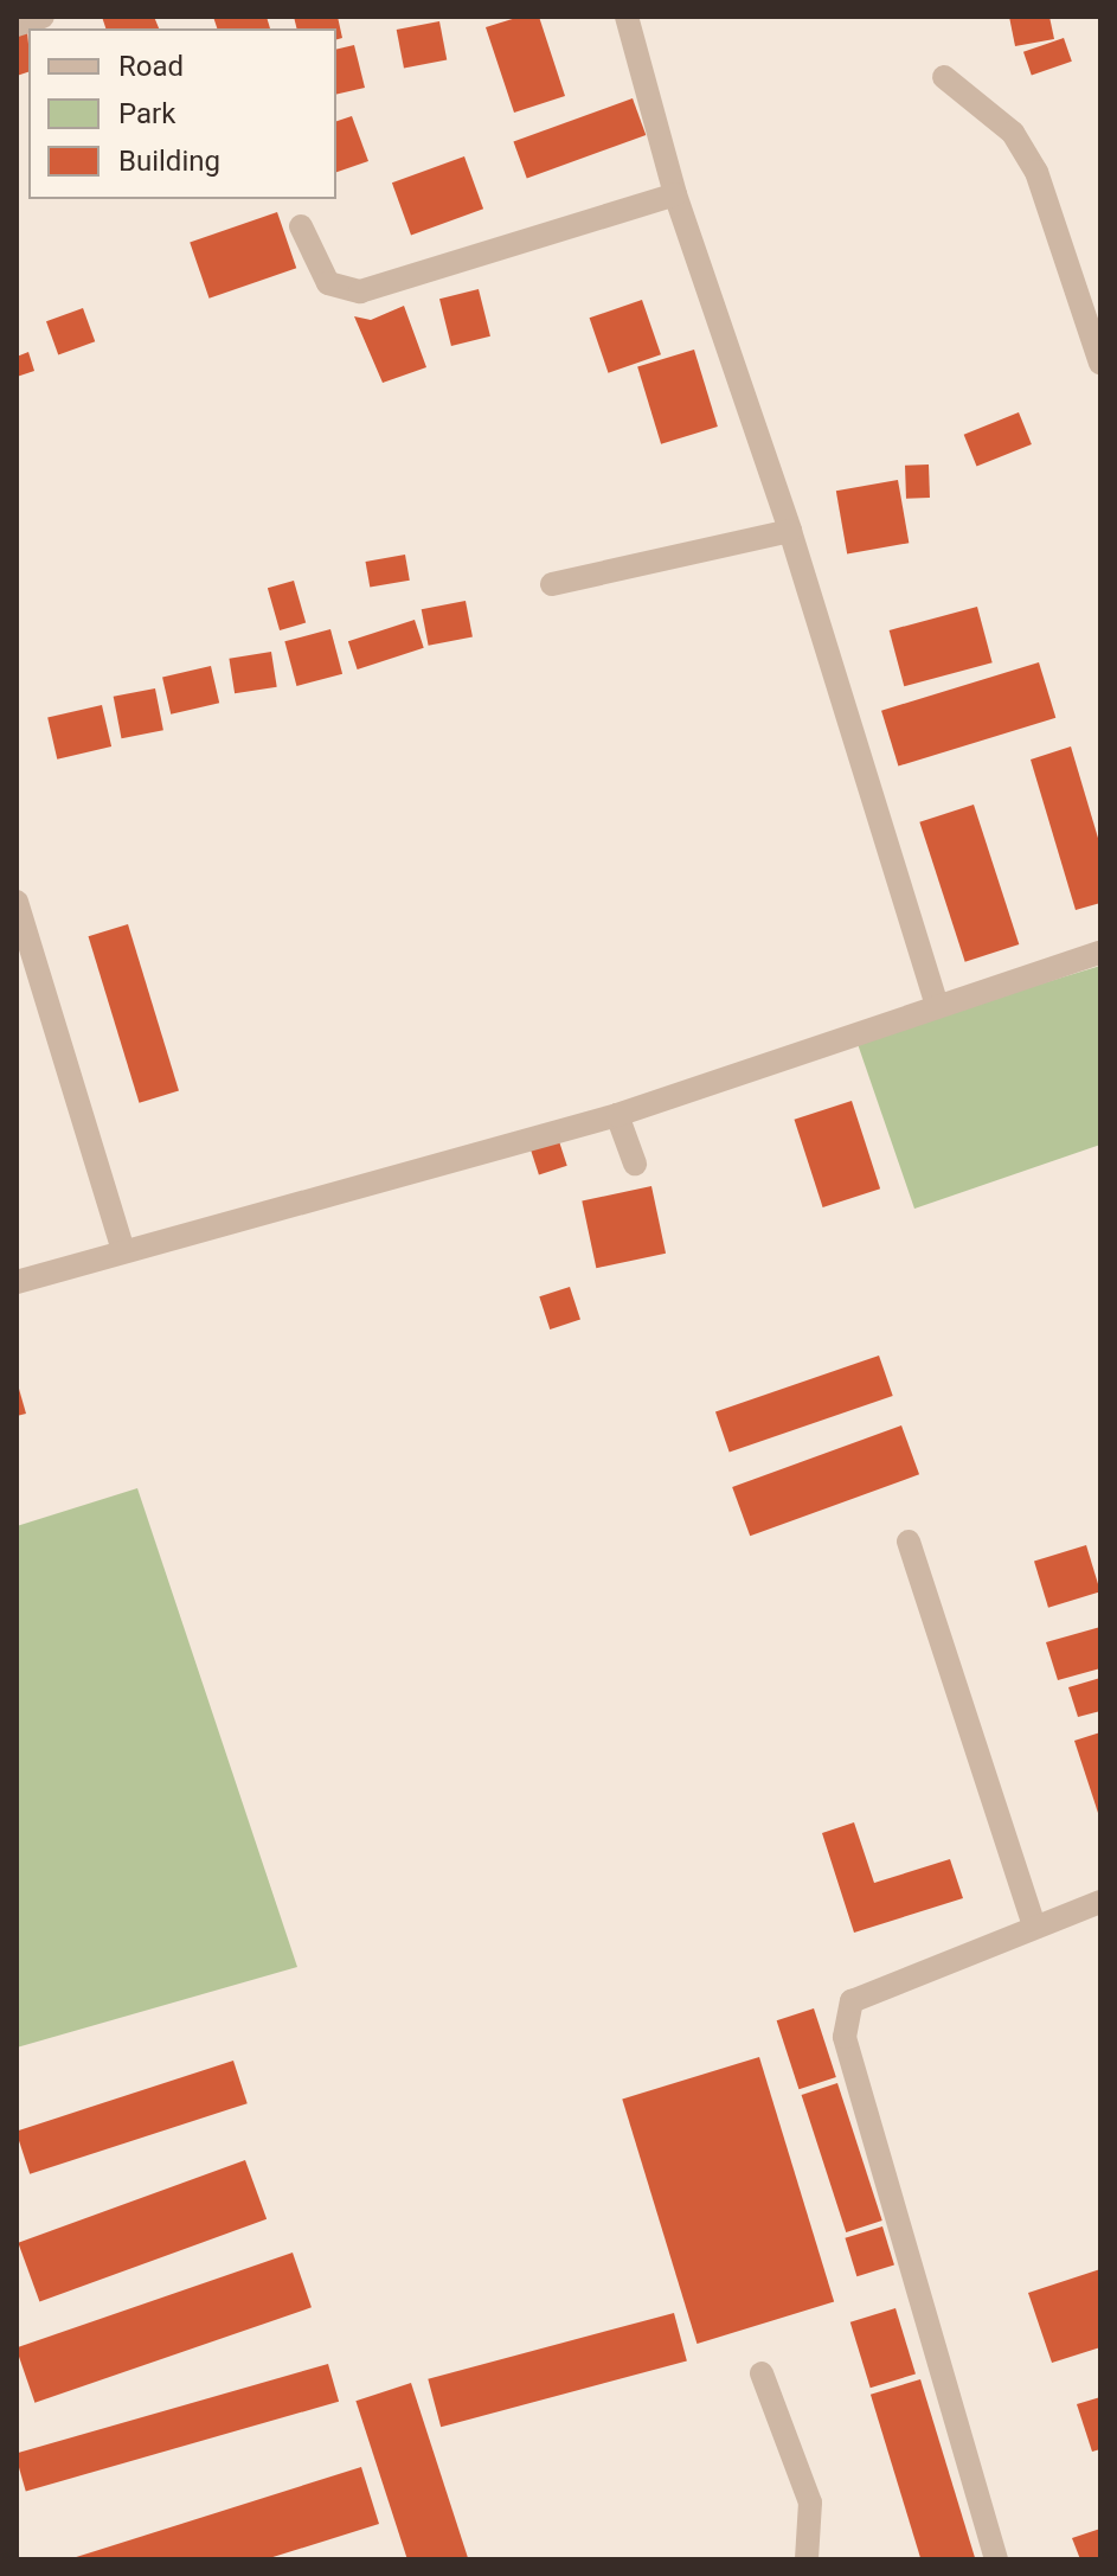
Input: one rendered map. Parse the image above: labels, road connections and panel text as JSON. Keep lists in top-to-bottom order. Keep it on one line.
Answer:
{"legend":["Road","Park","Building"]}
